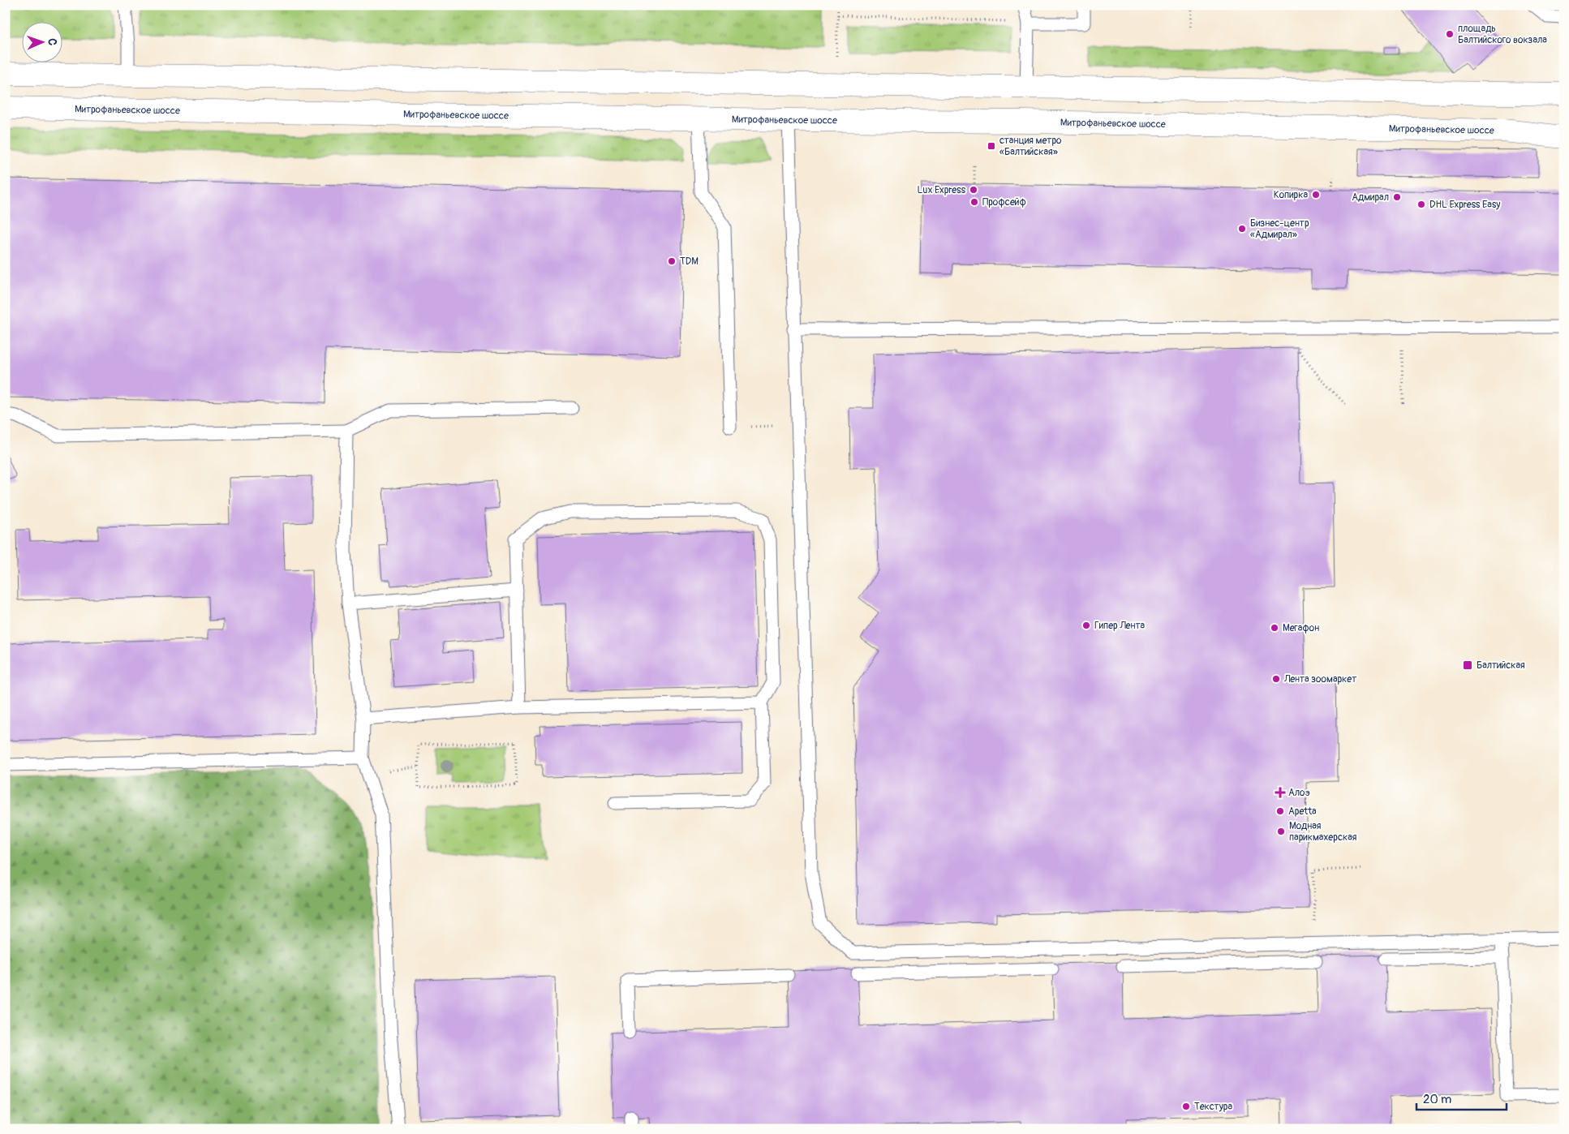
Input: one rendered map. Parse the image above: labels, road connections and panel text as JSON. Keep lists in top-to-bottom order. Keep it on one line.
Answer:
{"streets":{"main road":["Митрофаньевское шоссе"]},"places":{"other":["площадь Балтийского вокзала","Lux Express","Копирка","Адмирал","Профсейф","DHL Express Easy","Бизнес-центр «Адмирал»","TDM","Гипер Лента","Мегафон","Лента зоомаркет","Apetta","Модная парикмахерская","Текстура"],"transit":["станция метро «Балтийская»","Балтийская"],"health":["Алоэ"]},"scale_bar":"20 m","north":"right"}
